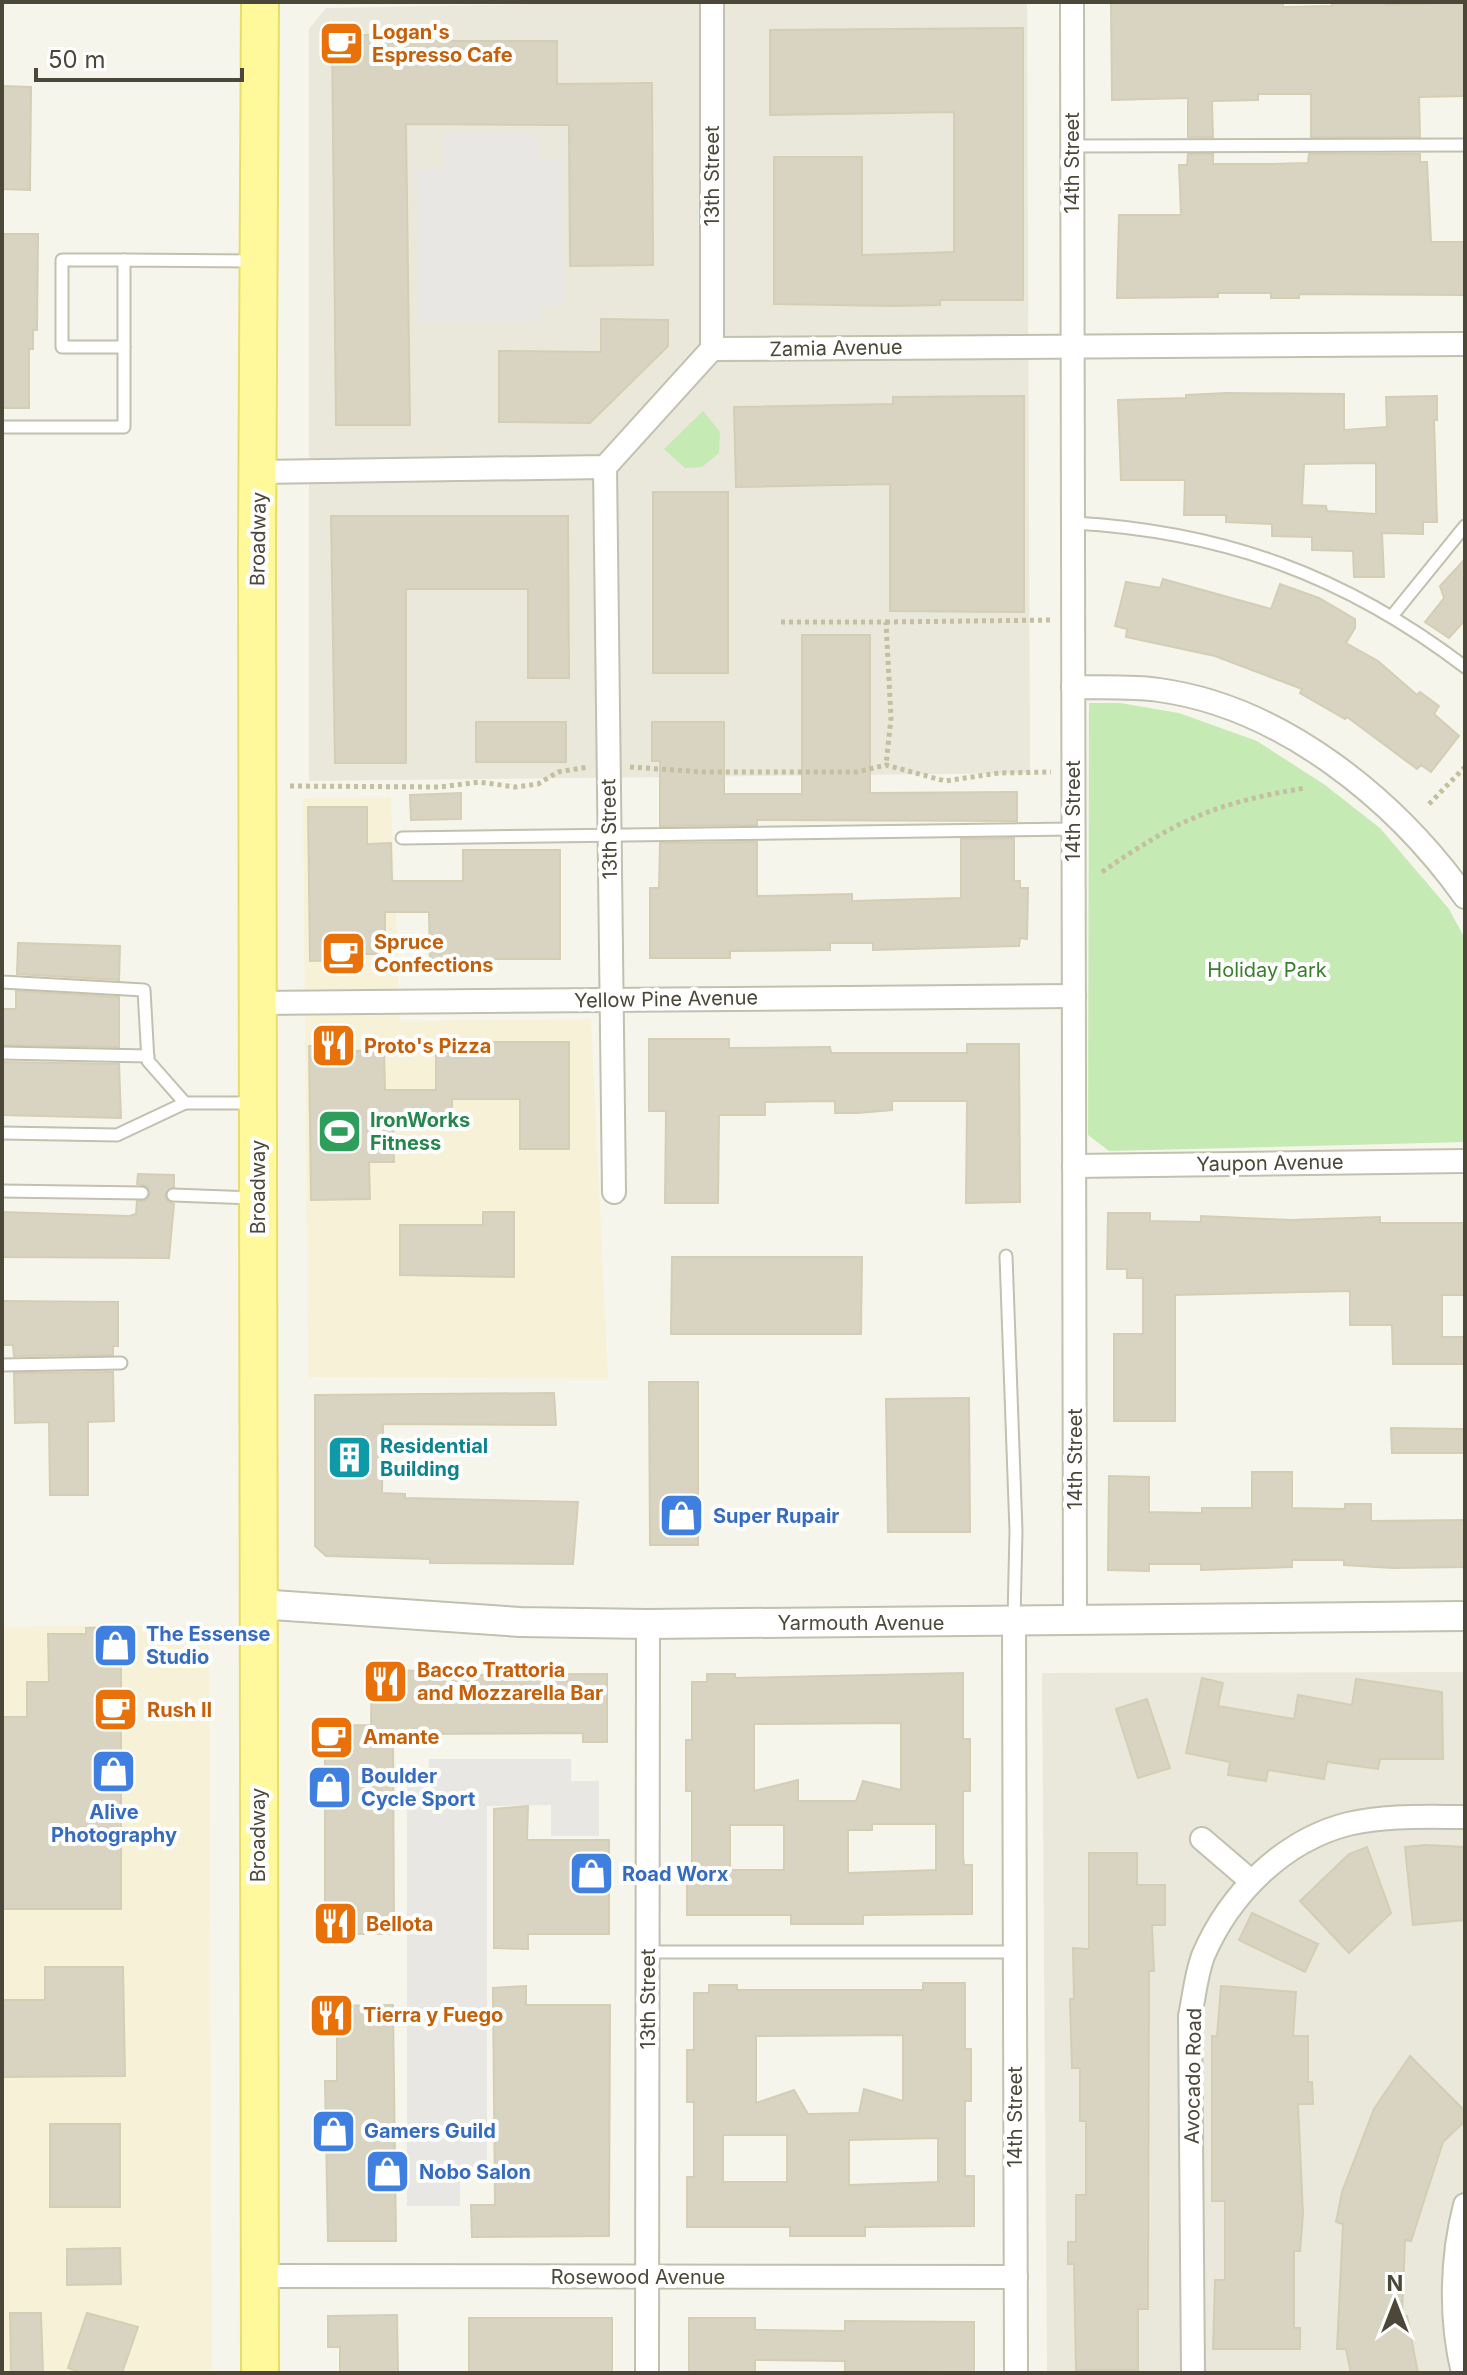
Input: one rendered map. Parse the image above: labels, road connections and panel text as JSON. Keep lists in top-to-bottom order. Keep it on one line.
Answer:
{"streets":{"main road":["Broadway"],"street":["14th Street","13th Street","Zamia Avenue","Yellow Pine Avenue","Yaupon Avenue","Yarmouth Avenue","Avocado Road","Rosewood Avenue"]},"crossings":[["14th Street","Zamia Avenue"],["14th Street","Yellow Pine Avenue"],["14th Street","Yaupon Avenue"],["14th Street","Yarmouth Avenue"],["14th Street","Rosewood Avenue"],["13th Street","Zamia Avenue"],["13th Street","Yellow Pine Avenue"],["13th Street","Yarmouth Avenue"],["13th Street","Rosewood Avenue"],["Broadway","Yellow Pine Avenue"],["Broadway","Yarmouth Avenue"],["Broadway","Rosewood Avenue"]],"parks":["Holiday Park"],"places":{"cafe":["Logan's Espresso Cafe","Spruce Confections","Rush II","Amante"],"restaurant":["Proto's Pizza","Bacco Trattoria and Mozzarella Bar","Bellota","Tierra y Fuego"],"sports":["IronWorks Fitness"],"building":["Residential Building"],"shop":["Super Rupair","The Essense Studio","Alive Photography","Boulder Cycle Sport","Road Worx","Gamers Guild","Nobo Salon"]},"scale_bar":"50 m","north":"top"}
